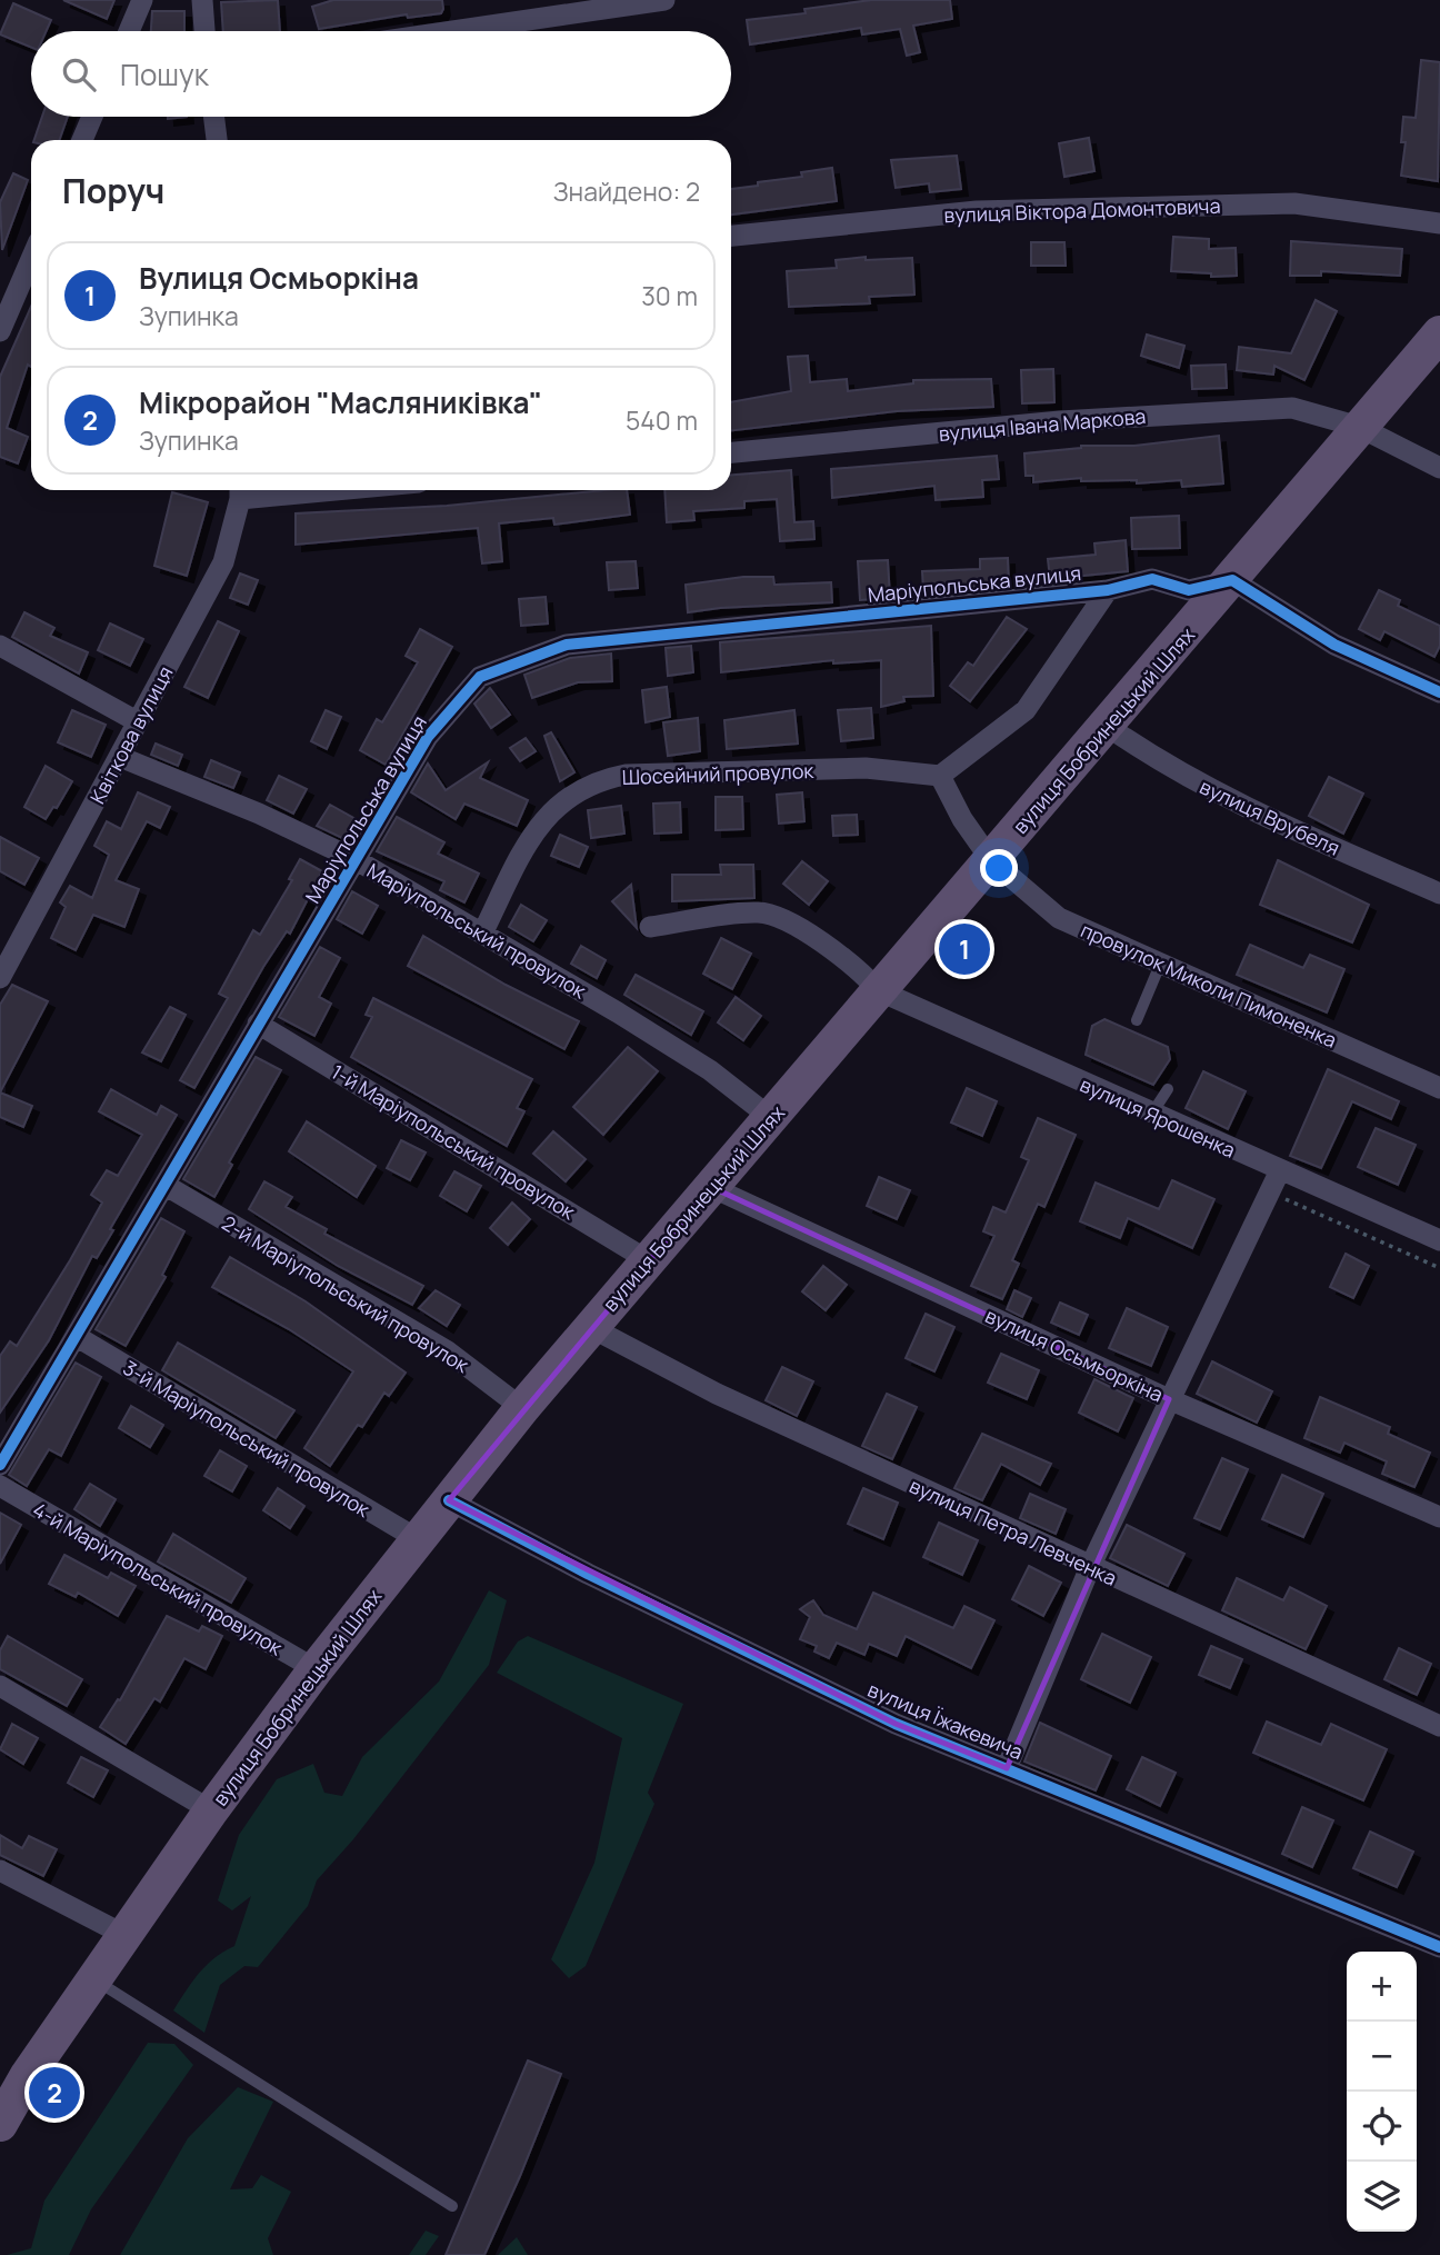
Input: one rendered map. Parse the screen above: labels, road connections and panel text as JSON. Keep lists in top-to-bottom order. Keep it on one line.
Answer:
{"streets":{"main road":["вулиця Бобринецький Шлях"],"street":["вулиця Віктора Домонтовича","вулиця Івана Маркова","Маріупольська вулиця","Квіткова вулиця","Шосейний провулок","вулиця Врубеля","Маріупольський провулок","провулок Миколи Пимоненка","вулиця Ярошенка","1-й Маріупольський провулок","2-й Маріупольський провулок","вулиця Осьмьоркіна","3-й Маріупольський провулок","вулиця Петра Левченка","4-й Маріупольський провулок","вулиця Їжакевича"]},"crossings":[["вулиця Івана Маркова","вулиця Бобринецький Шлях"],["Маріупольська вулиця","вулиця Бобринецький Шлях"],["Маріупольська вулиця","Маріупольський провулок"],["Маріупольська вулиця","1-й Маріупольський провулок"],["Маріупольська вулиця","2-й Маріупольський провулок"],["Маріупольська вулиця","3-й Маріупольський провулок"],["вулиця Бобринецький Шлях","вулиця Врубеля"],["вулиця Бобринецький Шлях","Маріупольський провулок"],["вулиця Бобринецький Шлях","провулок Миколи Пимоненка"],["вулиця Бобринецький Шлях","вулиця Ярошенка"],["вулиця Бобринецький Шлях","1-й Маріупольський провулок"],["вулиця Бобринецький Шлях","2-й Маріупольський провулок"],["вулиця Бобринецький Шлях","вулиця Осьмьоркіна"],["вулиця Бобринецький Шлях","3-й Маріупольський провулок"],["вулиця Бобринецький Шлях","вулиця Петра Левченка"],["вулиця Бобринецький Шлях","4-й Маріупольський провулок"],["вулиця Бобринецький Шлях","вулиця Їжакевича"],["Квіткова вулиця","Маріупольський провулок"],["Шосейний провулок","Маріупольський провулок"],["Шосейний провулок","провулок Миколи Пимоненка"]],"page":{"search":"Пошук","heading":["Поруч","Знайдено: 2"],"list":[{"mark":"1","name":"Вулиця Осмьоркіна","note":"Зупинка","value":"30 m"},{"mark":"2","name":"Мікрорайон \"Масляниківка\"","note":"Зупинка","value":"540 m"}],"pins":["1","2"],"map_buttons":["+","−"]}}
